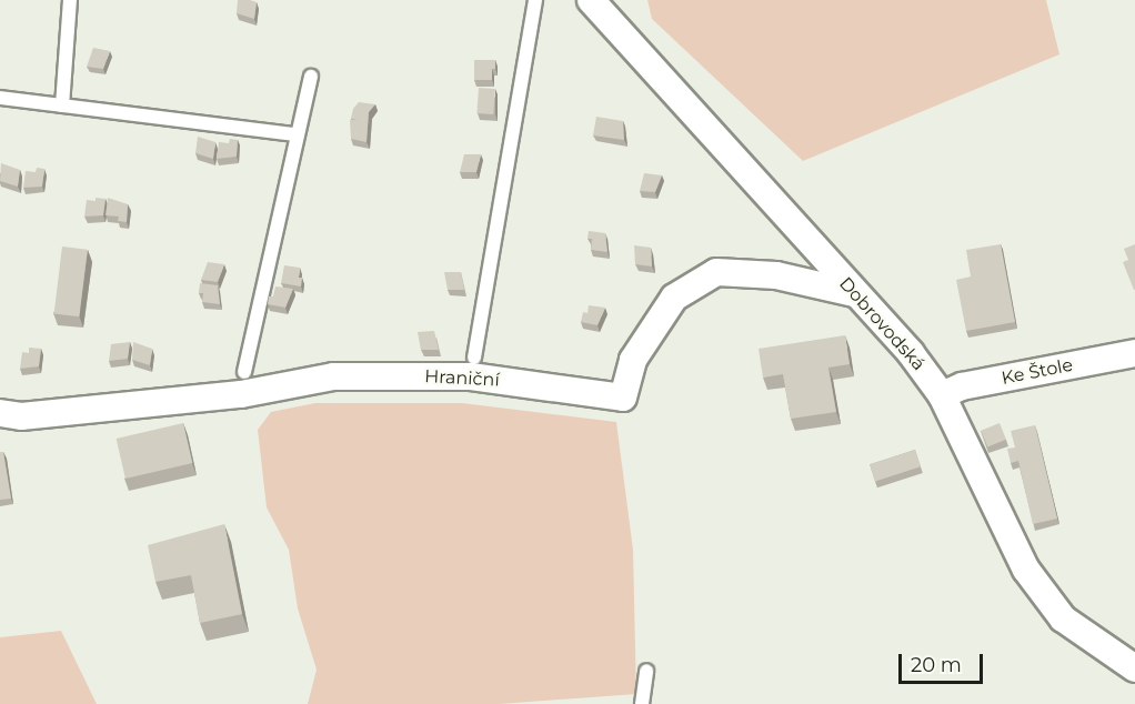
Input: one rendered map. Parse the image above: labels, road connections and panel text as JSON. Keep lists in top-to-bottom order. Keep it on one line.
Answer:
{"streets":{"street":["Dobrovodská","Ke Štole","Hraniční"]},"crossings":[["Dobrovodská","Ke Štole"],["Dobrovodská","Hraniční"]],"scale_bar":"20 m"}
